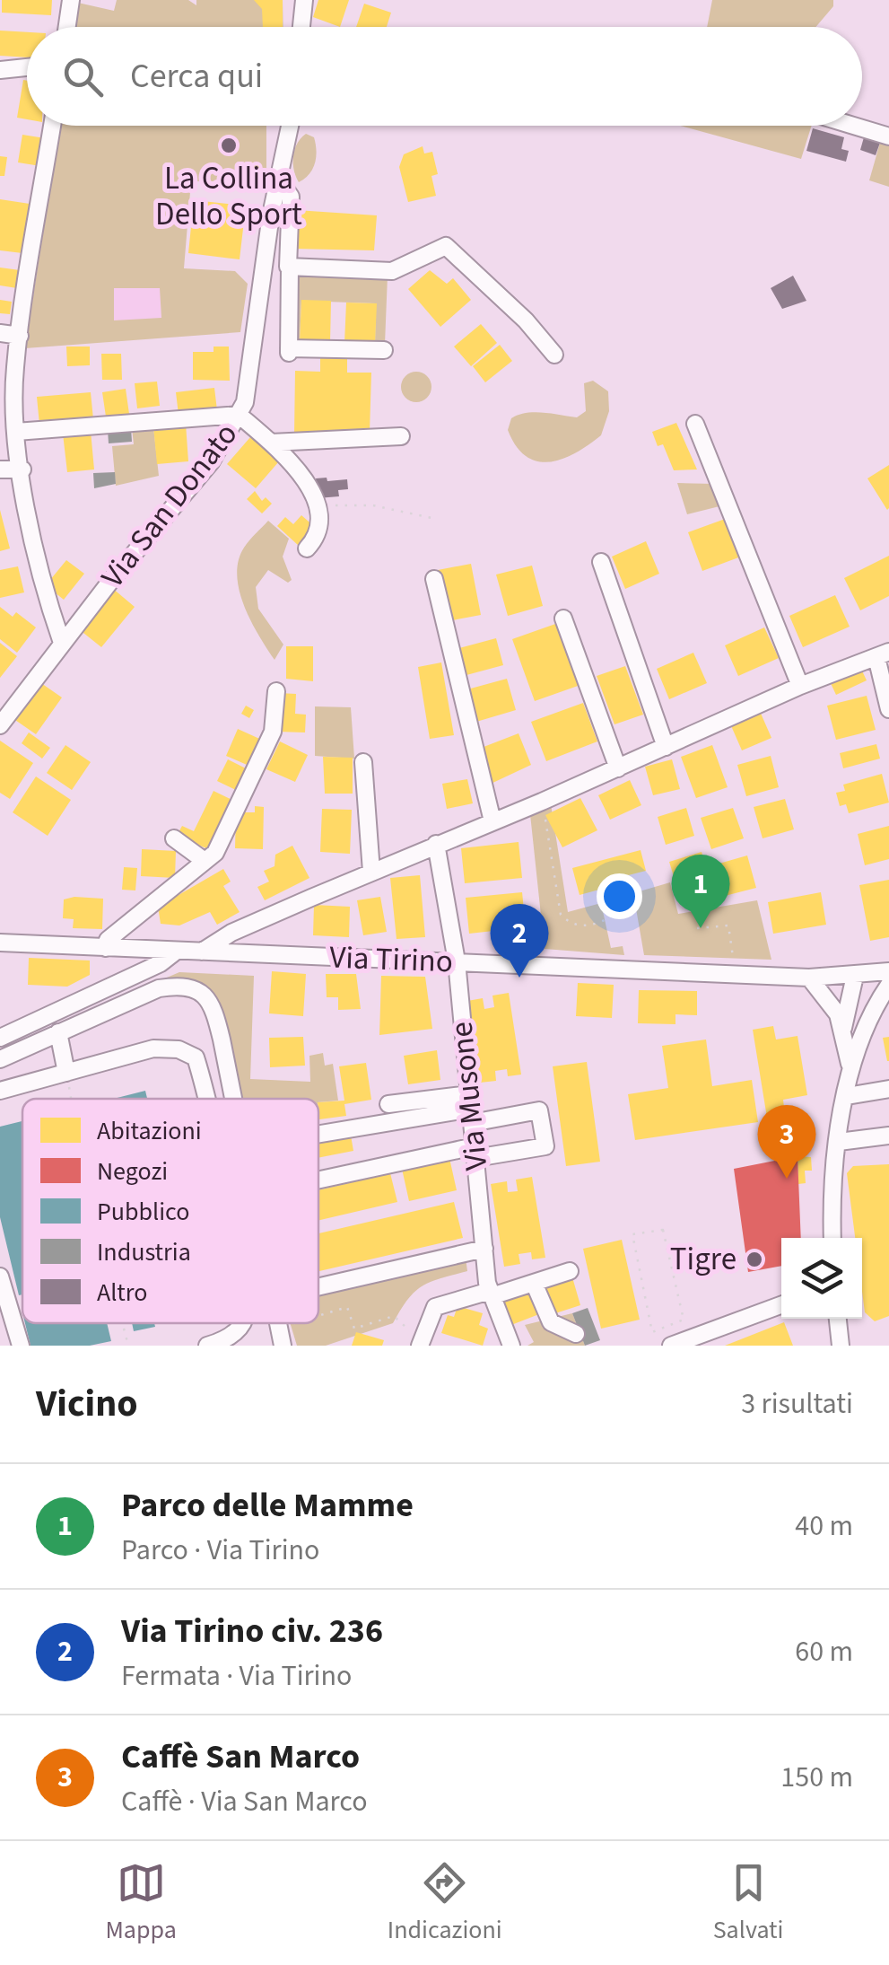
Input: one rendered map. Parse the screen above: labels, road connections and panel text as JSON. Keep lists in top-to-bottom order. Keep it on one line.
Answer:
{"streets":{"street":["Via San Donato","Via Tirino","Via Musone"]},"crossings":[["Via Tirino","Via Musone"]],"places":["La Collina Dello Sport","Tigre"],"legend":["Abitazioni","Negozi","Pubblico","Industria","Altro"],"page":{"search":"Cerca qui","pins":["1","2","3"],"heading":["Vicino","3 risultati"],"list":[{"mark":"1","name":"Parco delle Mamme","note":"Parco · Via Tirino","value":"40 m"},{"mark":"2","name":"Via Tirino civ. 236","note":"Fermata · Via Tirino","value":"60 m"},{"mark":"3","name":"Caffè San Marco","note":"Caffè · Via San Marco","value":"150 m"}],"nav":["Mappa","Indicazioni","Salvati"]}}
